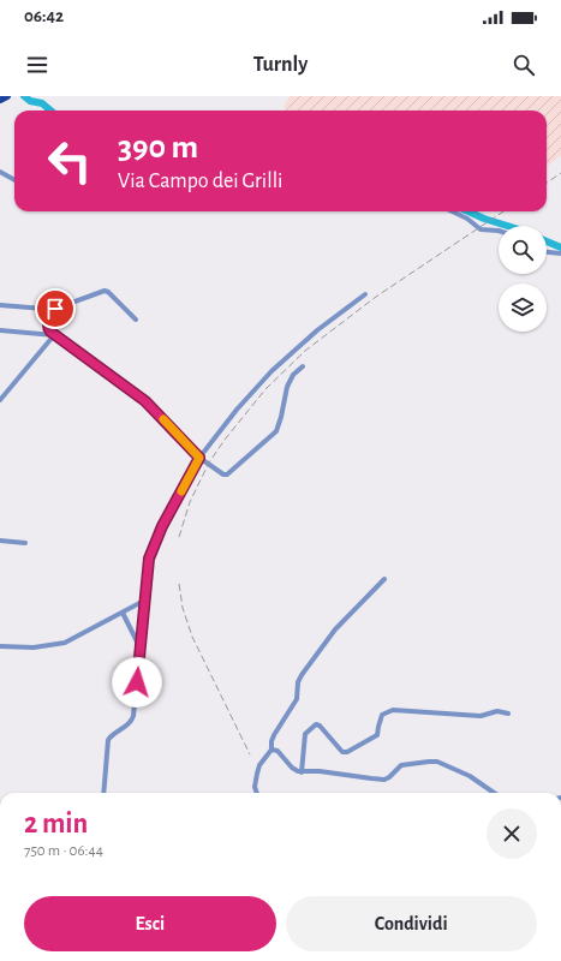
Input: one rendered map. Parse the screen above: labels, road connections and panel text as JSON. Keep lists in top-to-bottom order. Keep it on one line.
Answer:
{"page":{"status":"06:42","header":"Turnly","turn":["390 m","Via Campo dei Grilli"],"heading":["2 min","750 m · 06:44"],"buttons":["Esci","Condividi"]}}
